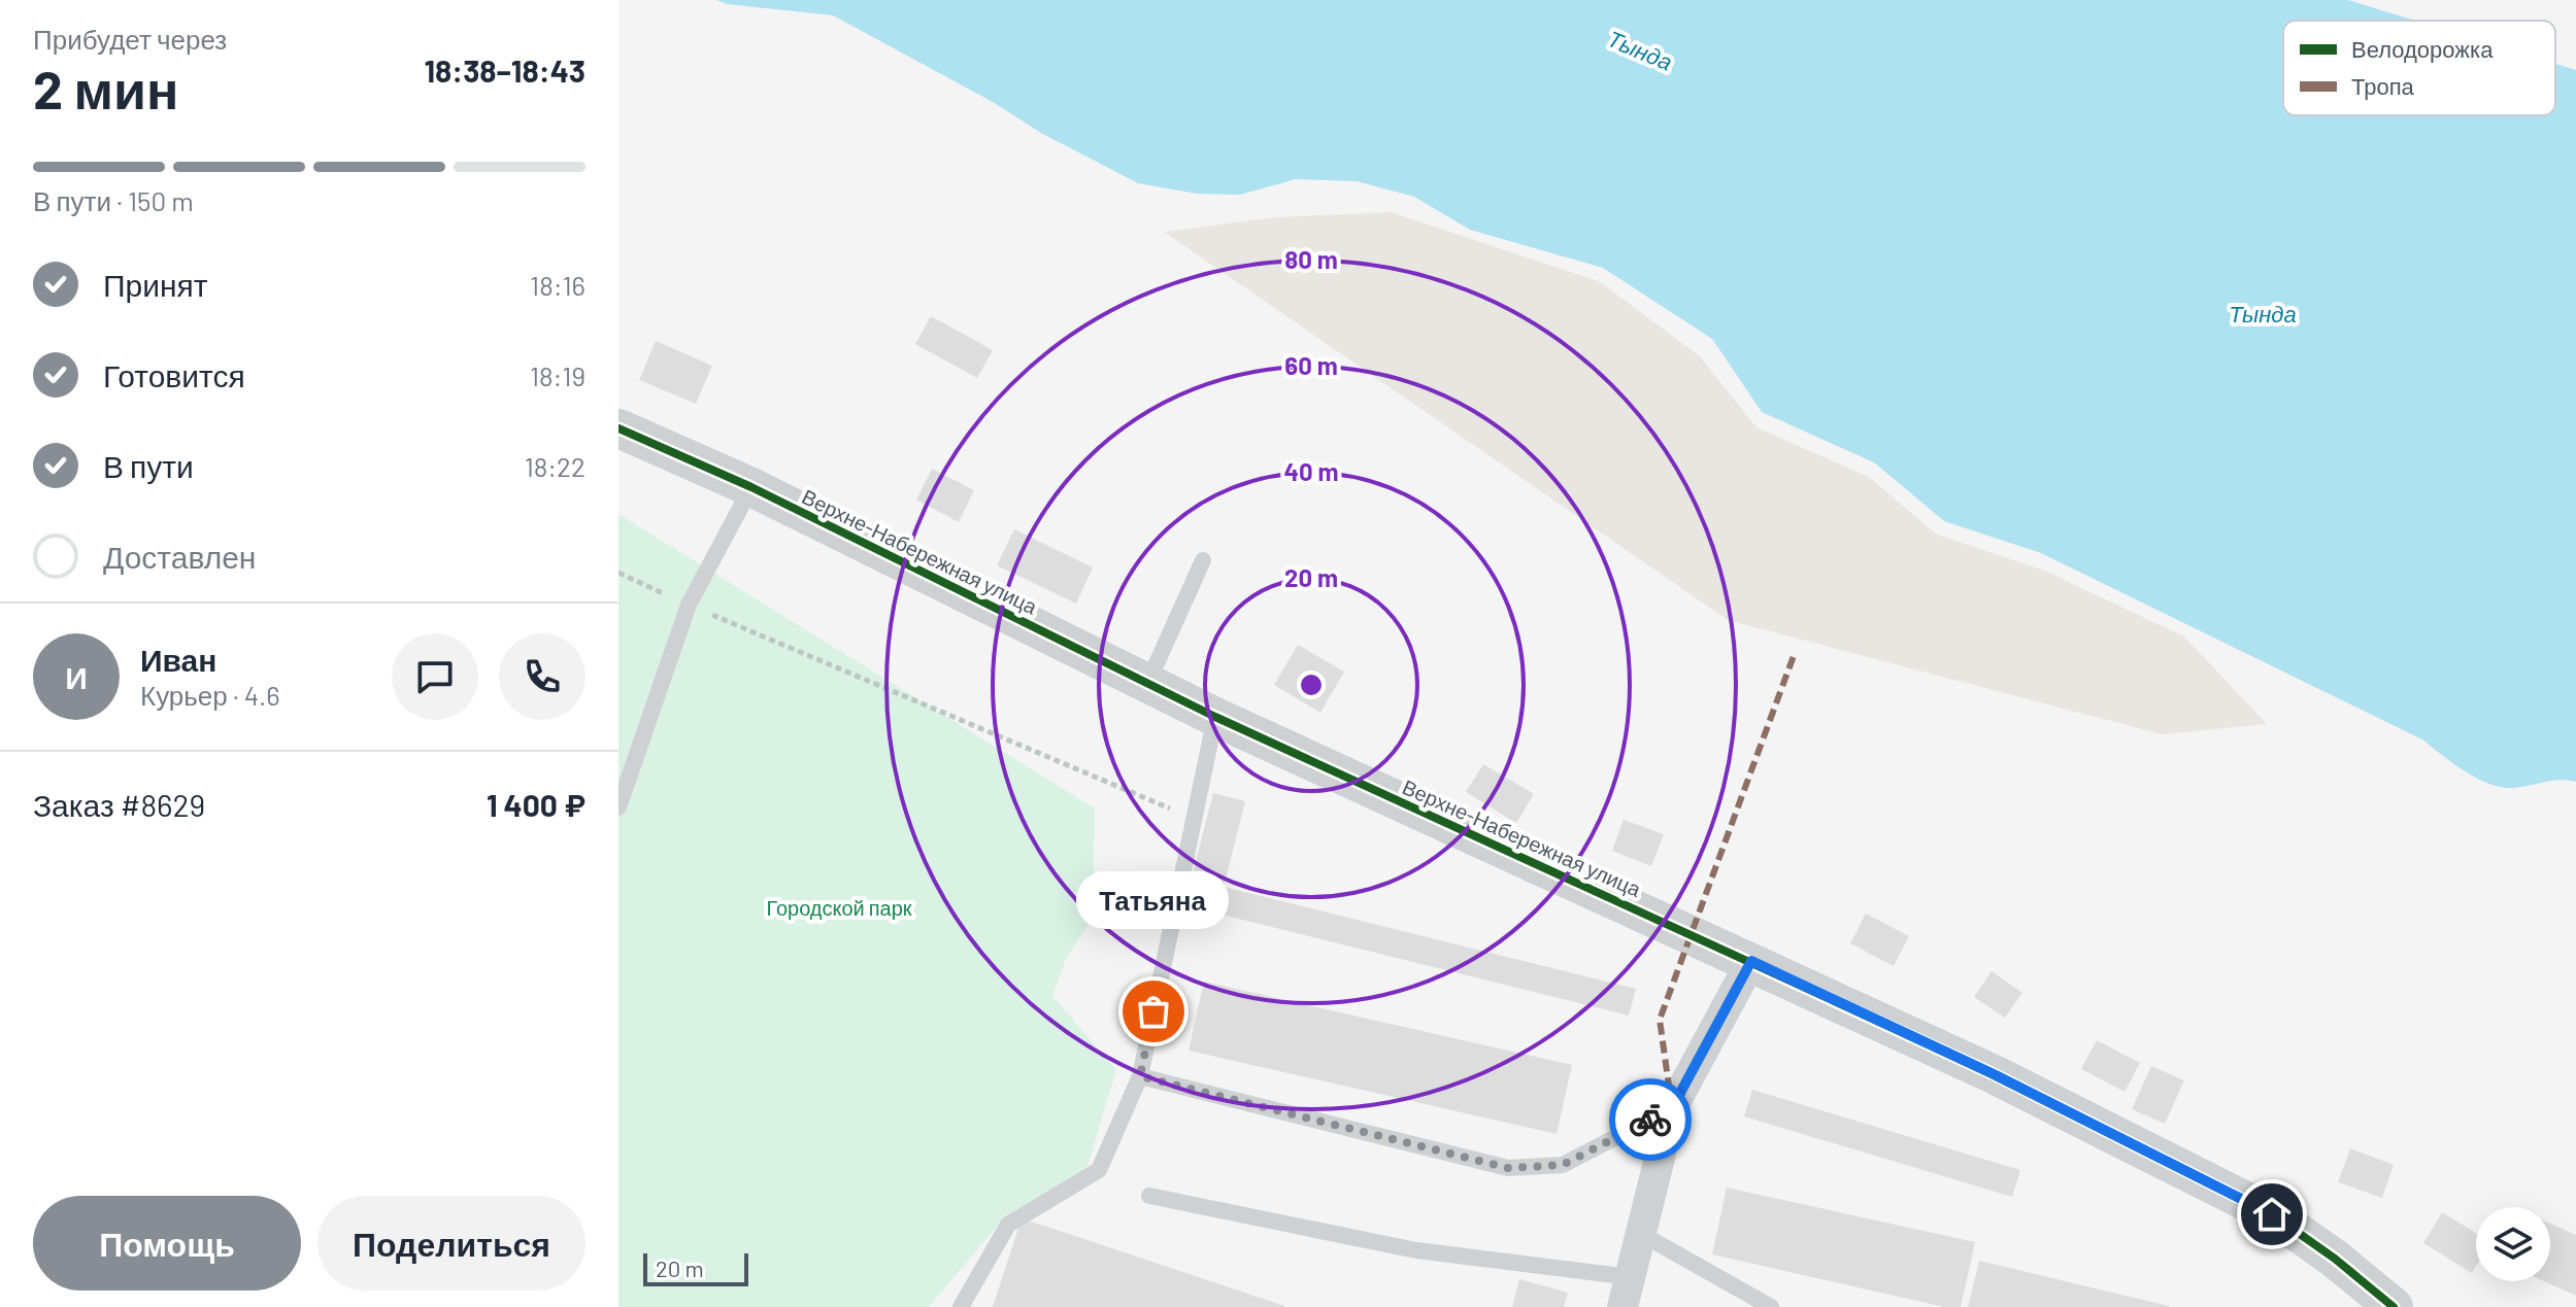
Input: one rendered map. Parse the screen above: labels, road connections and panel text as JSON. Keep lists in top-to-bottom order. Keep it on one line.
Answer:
{"streets":{"street":["Верхне-Набережная улица"]},"water":["Тында"],"parks":["Городской парк"],"places":["Татьяна"],"legend":["Велодорожка","Тропа"],"scale_bar":"20 m","page":{"heading":["2 мин","Прибудет через","18:38–18:43"],"panel":["Иван","Курьер · 4.6","Заказ #8629","1 400 ₽"],"bar":"В пути · 150 m","list":[["Принят","18:16"],["Готовится","18:19"],["В пути","18:22"],"Доставлен"],"round":"И","bubble":"Татьяна","buttons":["Помощь","Поделиться"],"scale":"20 m"},"rings":["80 m","60 m","40 m","20 m"]}
